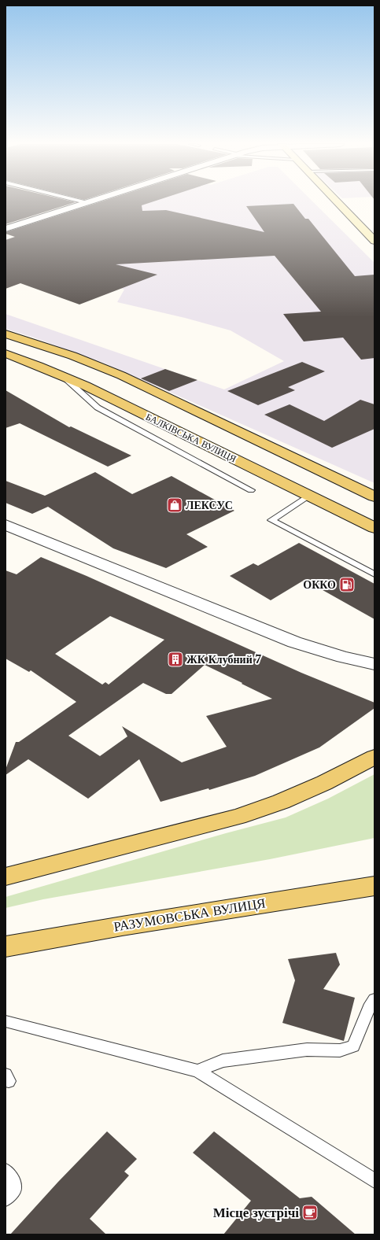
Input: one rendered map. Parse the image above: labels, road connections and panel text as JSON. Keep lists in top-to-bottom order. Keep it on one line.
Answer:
{"streets":{"main road":["БАЛКІВСЬКА ВУЛИЦЯ","РАЗУМОВСЬКА ВУЛИЦЯ"]},"places":{"shop":["ЛЕКСУС"],"fuel station":["ОККО"],"building":["ЖК Клубний 7"],"cafe":["Місце зустрічі"]}}
